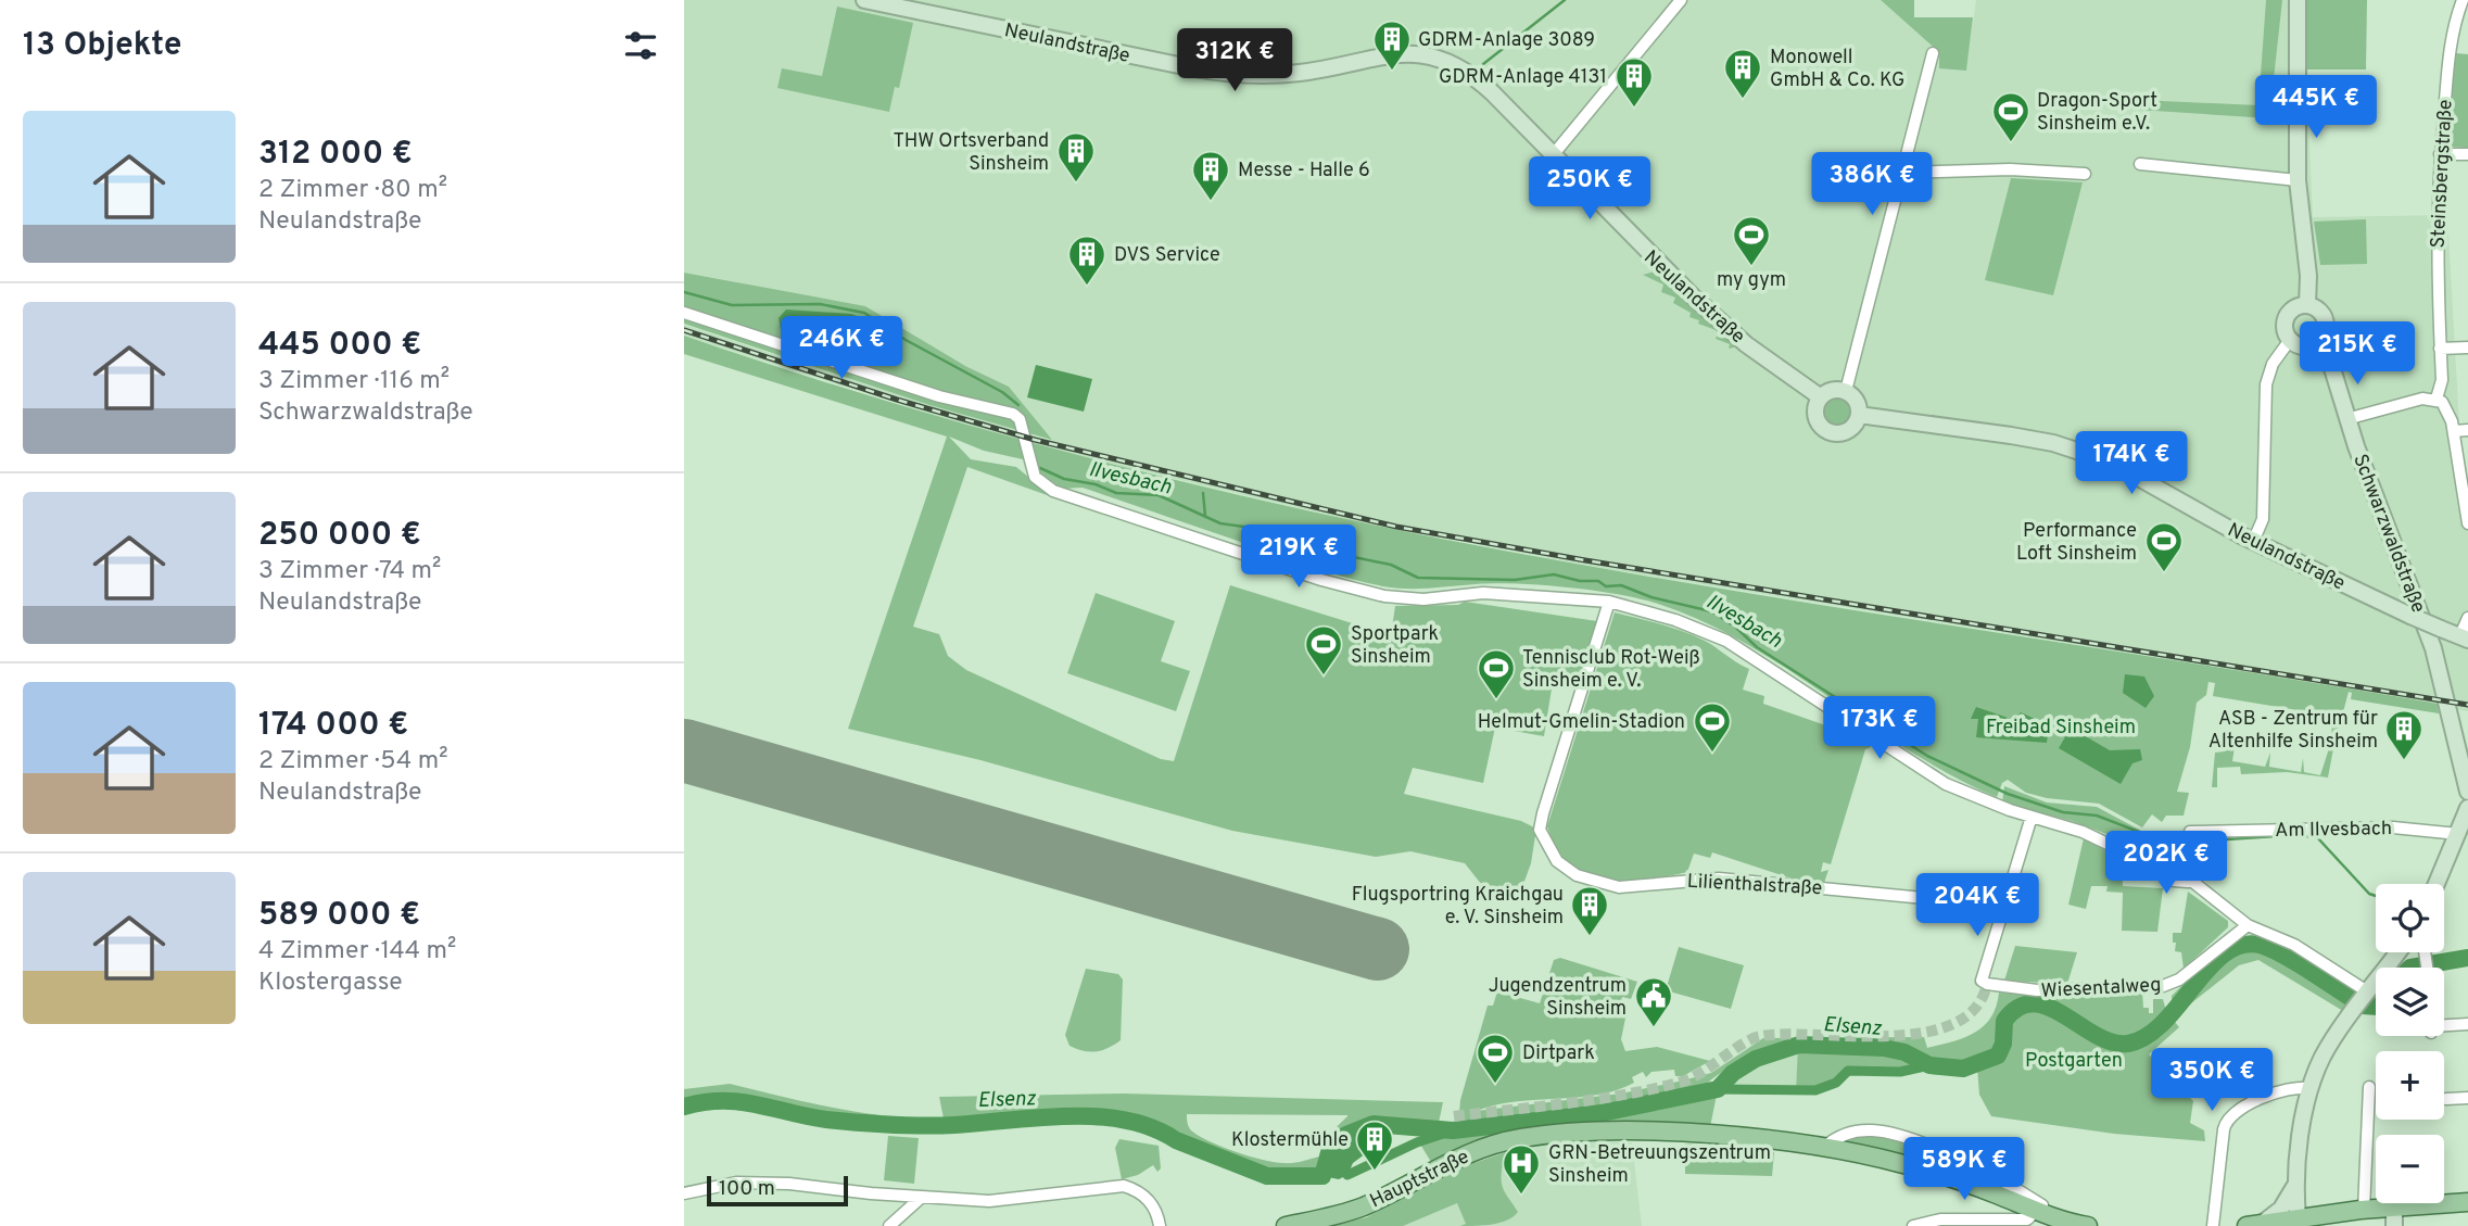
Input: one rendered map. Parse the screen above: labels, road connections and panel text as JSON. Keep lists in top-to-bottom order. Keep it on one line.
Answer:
{"streets":{"main road":["Hauptstraße"],"street":["Neulandstraße","Steinsbergstraße","Schwarzwaldstraße","Am Ilvesbach","Lilienthalstraße","Wiesentalweg"]},"crossings":[["Lilienthalstraße","Wiesentalweg"]],"water":["Ilvesbach","Elsenz"],"parks":["Freibad Sinsheim","Postgarten"],"places":{"building":["GDRM-Anlage 3089","Monowell GmbH & Co. KG","GDRM-Anlage 4131","THW Ortsverband Sinsheim","Messe - Halle 6","DVS Service","ASB - Zentrum für Altenhilfe Sinsheim","Flugsportring Kraichgau e. V. Sinsheim","Klostermühle"],"sports":["Dragon-Sport Sinsheim e.V.","my gym","Performance Loft Sinsheim","Sportpark Sinsheim","Tennisclub Rot-Weiß Sinsheim e. V.","Helmut-Gmelin-Stadion","Dirtpark"],"public building":["Jugendzentrum Sinsheim"],"hospital":["GRN-Betreuungszentrum Sinsheim"]},"scale_bar":"100 m","page":{"heading":"13 Objekte","price":["312K €","445K €","386K €","250K €","246K €","215K €","174K €","219K €","173K €","202K €","204K €","350K €","589K €"],"list":[{"name":"312 000 €","note":"2 Zimmer · 80 m² · Neulandstraße"},{"name":"445 000 €","note":"3 Zimmer · 116 m² · Schwarzwaldstraße"},{"name":"250 000 €","note":"3 Zimmer · 74 m² · Neulandstraße"},{"name":"174 000 €","note":"2 Zimmer · 54 m² · Neulandstraße"},{"name":"589 000 €","note":"4 Zimmer · 144 m² · Klostergasse"}],"map_buttons":["+","−"],"scale":"100 m"}}
